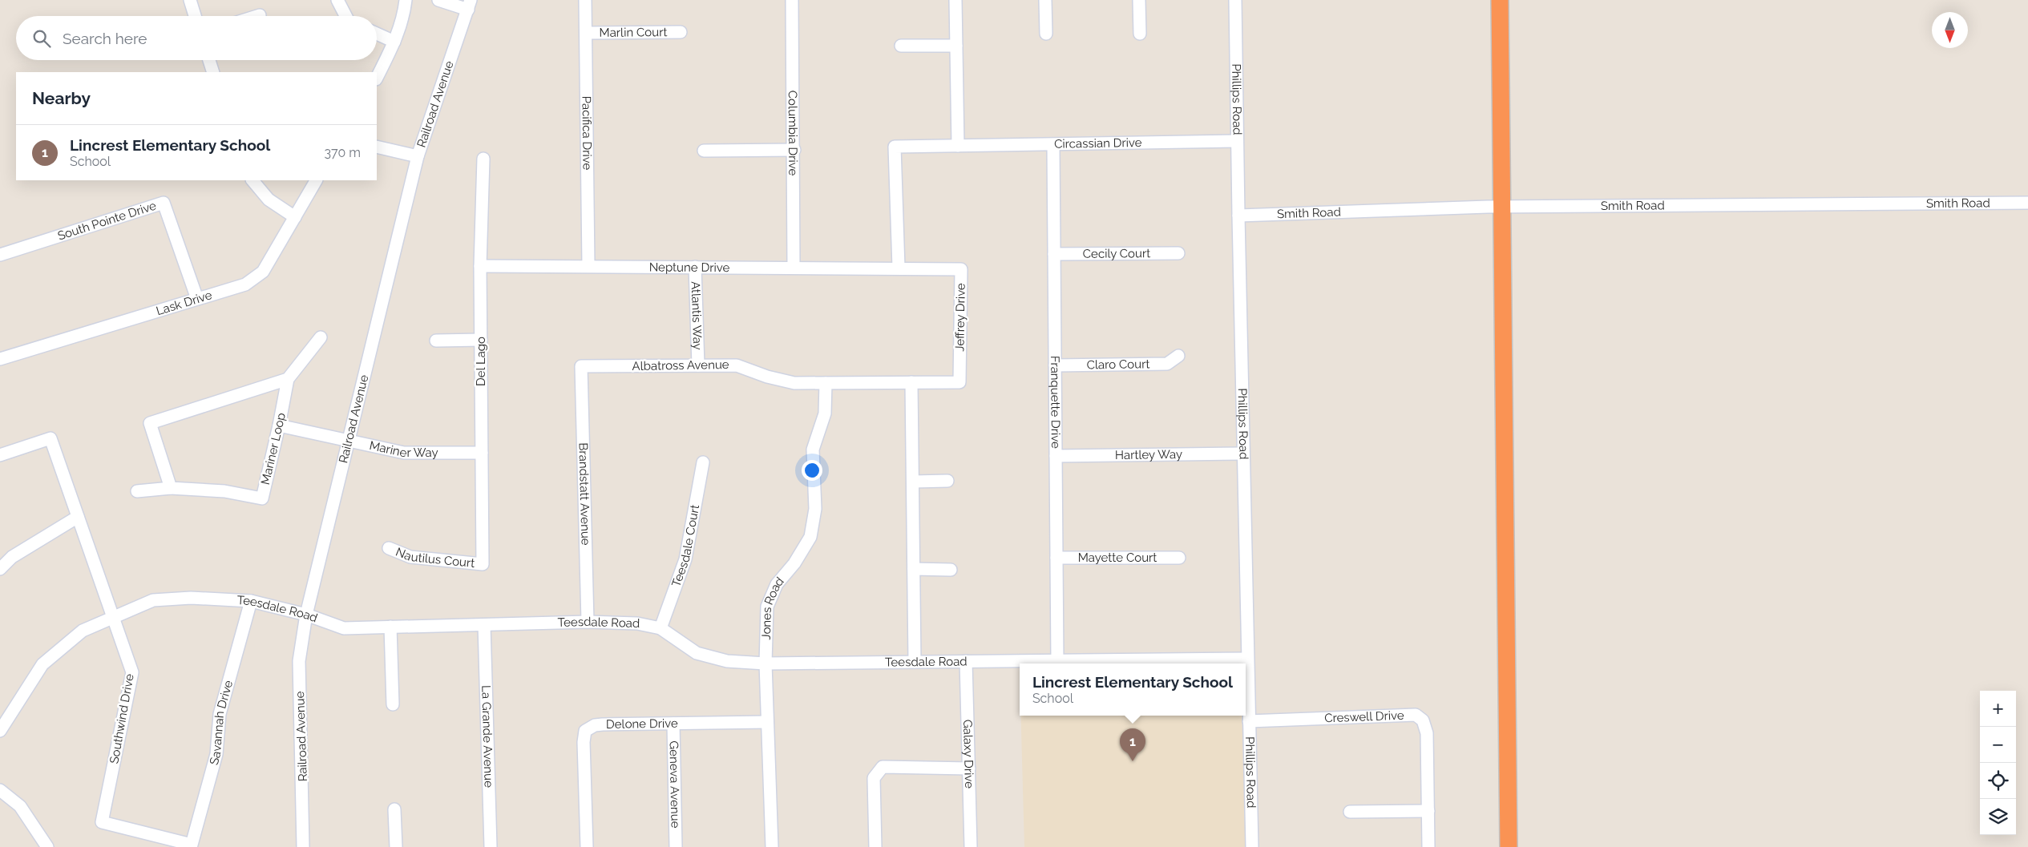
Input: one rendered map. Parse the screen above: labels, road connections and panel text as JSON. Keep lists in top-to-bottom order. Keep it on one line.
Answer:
{"streets":{"street":["Marlin Court","Phillips Road","Railroad Avenue","Pacifica Drive","Columbia Drive","Circassian Drive","Smith Road","South Pointe Drive","Cecily Court","Neptune Drive","Lask Drive","Atlantis Way","Jeffrey Drive","Del Lago","Claro Court","Albatross Avenue","Franquette Drive","Mariner Loop","Mariner Way","Hartley Way","Brandstatt Avenue","Teesdale Court","Nautilus Court","Mayette Court","Jones Road","Teesdale Road","Creswell Drive","Southwind Drive","Savannah Drive","Delone Drive","La Grande Avenue","Galaxy Drive","Geneva Avenue"]},"crossings":[["Marlin Court","Pacifica Drive"],["Phillips Road","Circassian Drive"],["Phillips Road","Smith Road"],["Phillips Road","Hartley Way"],["Phillips Road","Teesdale Road"],["Phillips Road","Creswell Drive"],["Railroad Avenue","Mariner Way"],["Railroad Avenue","Teesdale Road"],["Pacifica Drive","Neptune Drive"],["Columbia Drive","Neptune Drive"],["Circassian Drive","Franquette Drive"],["South Pointe Drive","Lask Drive"],["Cecily Court","Franquette Drive"],["Neptune Drive","Atlantis Way"],["Neptune Drive","Jeffrey Drive"],["Neptune Drive","Del Lago"],["Atlantis Way","Albatross Avenue"],["Jeffrey Drive","Albatross Avenue"],["Del Lago","Mariner Way"],["Del Lago","Nautilus Court"],["Claro Court","Franquette Drive"],["Albatross Avenue","Brandstatt Avenue"],["Albatross Avenue","Jones Road"],["Franquette Drive","Hartley Way"],["Franquette Drive","Mayette Court"],["Franquette Drive","Teesdale Road"],["Mariner Loop","Mariner Way"],["Brandstatt Avenue","Teesdale Road"],["Teesdale Court","Teesdale Road"],["Jones Road","Teesdale Road"],["Jones Road","Delone Drive"],["Teesdale Road","Southwind Drive"],["Teesdale Road","Savannah Drive"],["Teesdale Road","La Grande Avenue"],["Teesdale Road","Galaxy Drive"],["Southwind Drive","Savannah Drive"],["Delone Drive","Geneva Avenue"]],"north":"bottom","page":{"search":"Search here","heading":"Nearby","list":[{"mark":"1","name":"Lincrest Elementary School","note":"School","value":"370 m"}],"popup":["Lincrest Elementary School","School"],"map_buttons":["+","−"],"pins":"1"}}
